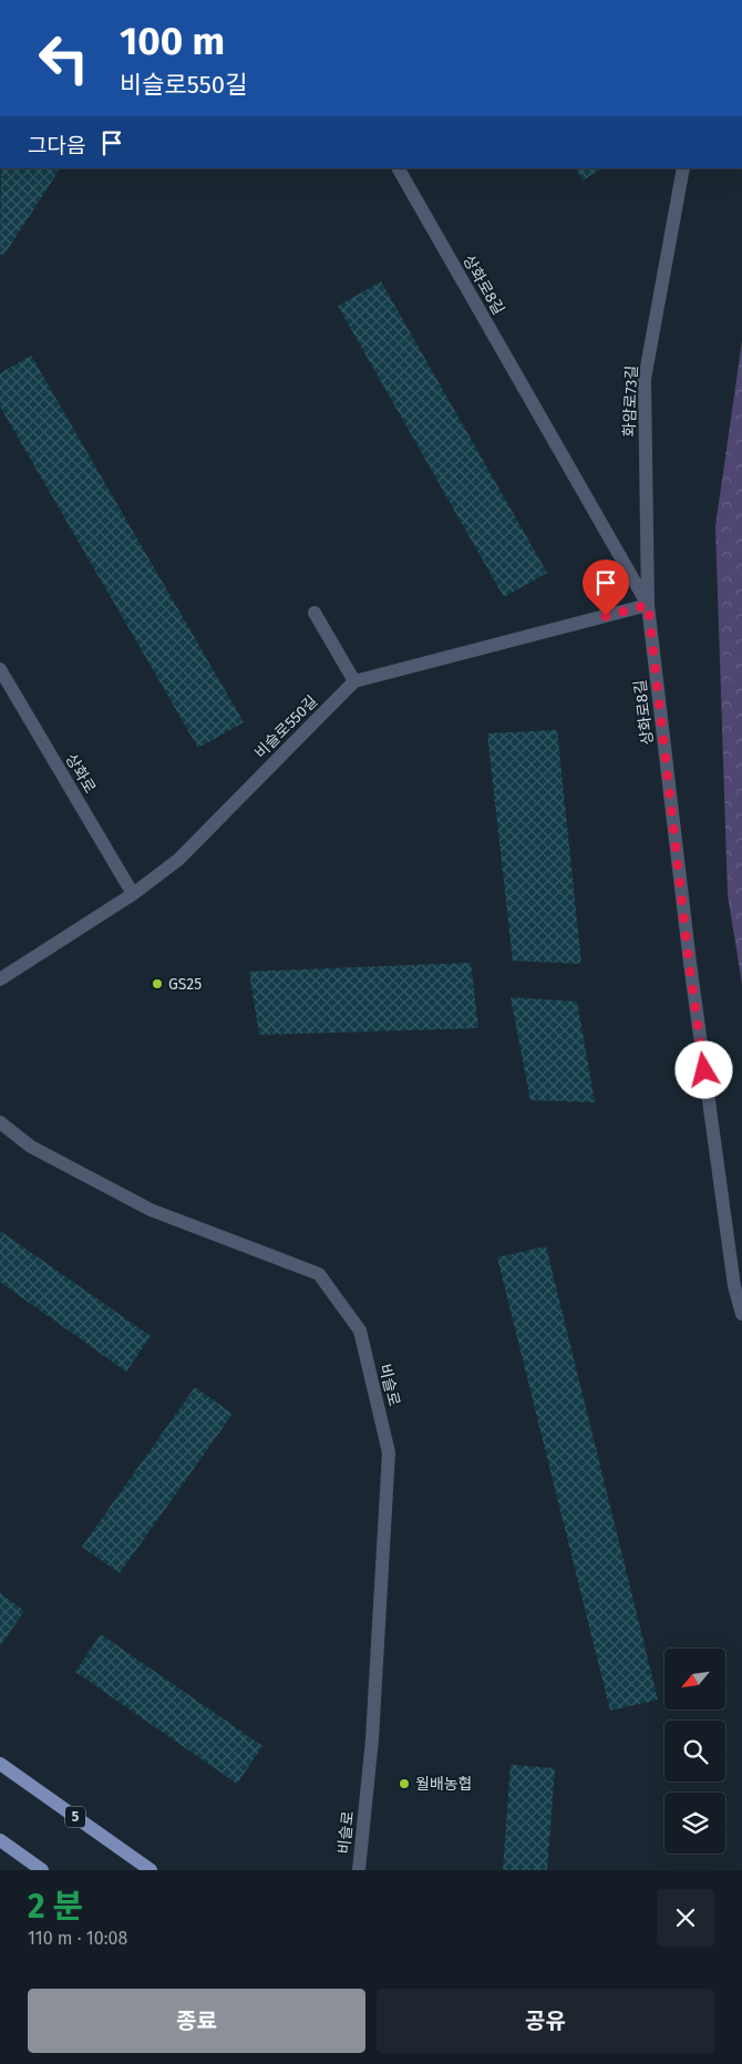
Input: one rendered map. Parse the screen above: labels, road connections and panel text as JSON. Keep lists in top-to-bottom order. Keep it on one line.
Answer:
{"streets":{"main road":["5"],"street":["상화로8길","화암로73길","비슬로550길","상화로","비슬로"]},"crossings":[["상화로8길","화암로73길"],["비슬로550길","상화로"]],"places":["GS25","월배농협"],"north":"bottom left","page":{"turn":["100 m","비슬로550길"],"then":"그다음","heading":["2 분","110 m · 10:08"],"buttons":["종료","공유"]}}
